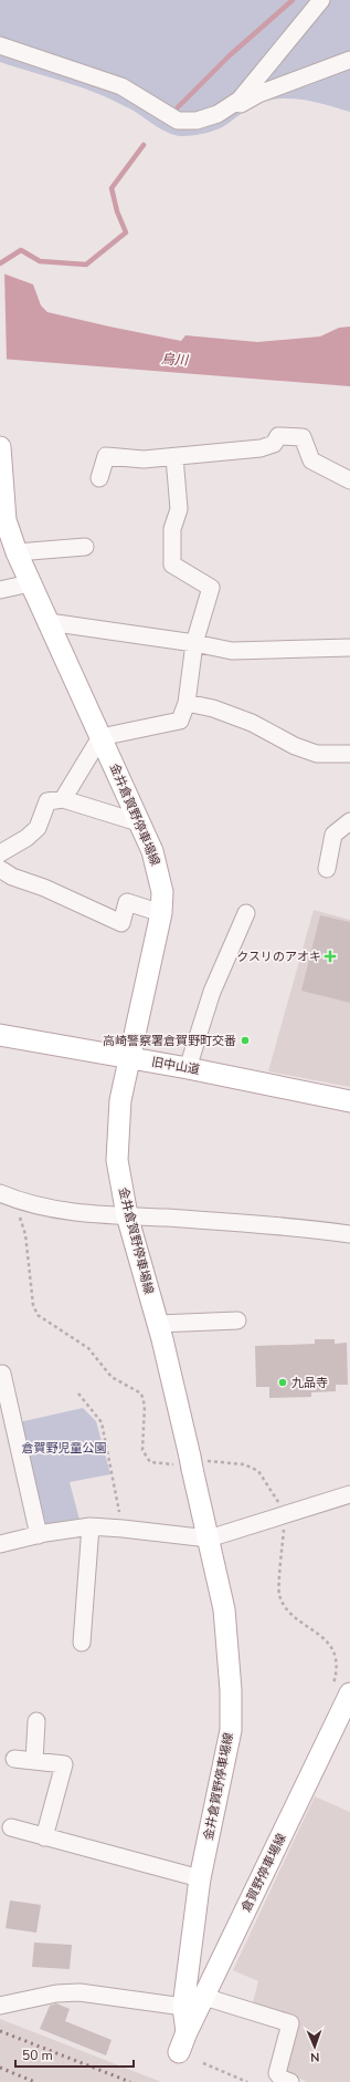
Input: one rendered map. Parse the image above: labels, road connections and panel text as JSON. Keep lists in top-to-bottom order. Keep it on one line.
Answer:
{"streets":{"main road":["金井倉賀野停車場線","旧中山道","倉賀野停車場線"]},"crossings":[["金井倉賀野停車場線","旧中山道"],["金井倉賀野停車場線","倉賀野停車場線"]],"water":["烏川"],"parks":["倉賀野児童公園"],"places":{"health":["クスリのアオキ"],"other":["高崎警察署倉賀野町交番","九品寺"]},"scale_bar":"50 m","north":"bottom"}
